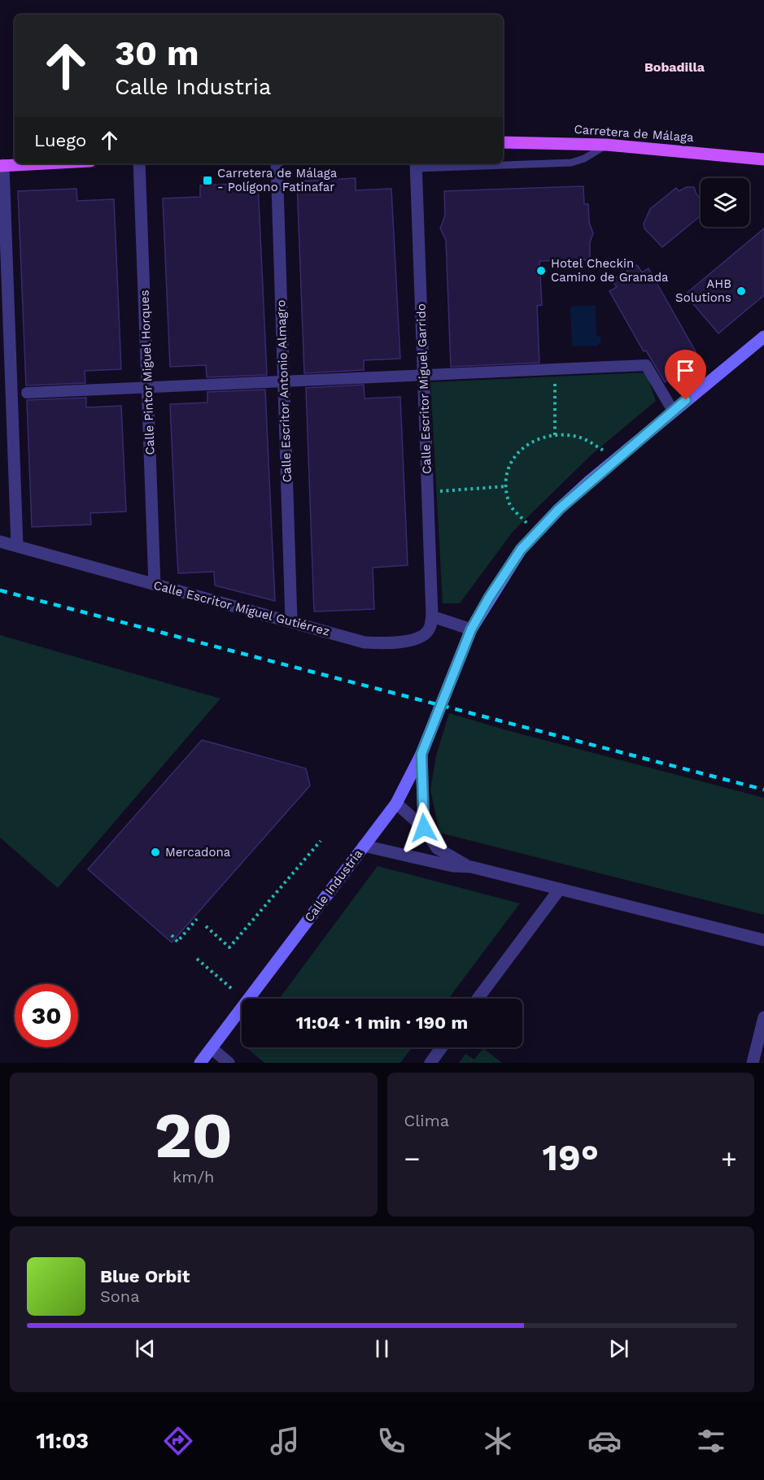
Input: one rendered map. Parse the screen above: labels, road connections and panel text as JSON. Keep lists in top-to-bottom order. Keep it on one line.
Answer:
{"streets":{"main road":["Carretera de Málaga","Calle Industria"],"street":["Calle Pintor Miguel Horques","Calle Escritor Miguel Garrido","Calle Escritor Antonio Almagro","Calle Escritor Miguel Gutiérrez"]},"crossings":[["Calle Pintor Miguel Horques","Calle Escritor Miguel Gutiérrez"],["Calle Escritor Miguel Garrido","Calle Escritor Miguel Gutiérrez"],["Calle Escritor Antonio Almagro","Calle Escritor Miguel Gutiérrez"]],"districts":["Bobadilla"],"places":{"transit":["Carretera de Málaga - Polígono Fatinafar"],"other":["Hotel Checkin Camino de Granada","AHB Solutions","Mercadona"]},"page":{"turn":["30 m","Calle Industria"],"then":"Luego","limit":"30","trip":"11:04 · 1 min · 190 m","tile":[["20","km/h"],"Clima"],"heat":["−","19°","+"],"song":["Blue Orbit","Sona"],"tabs":"11:03"}}
